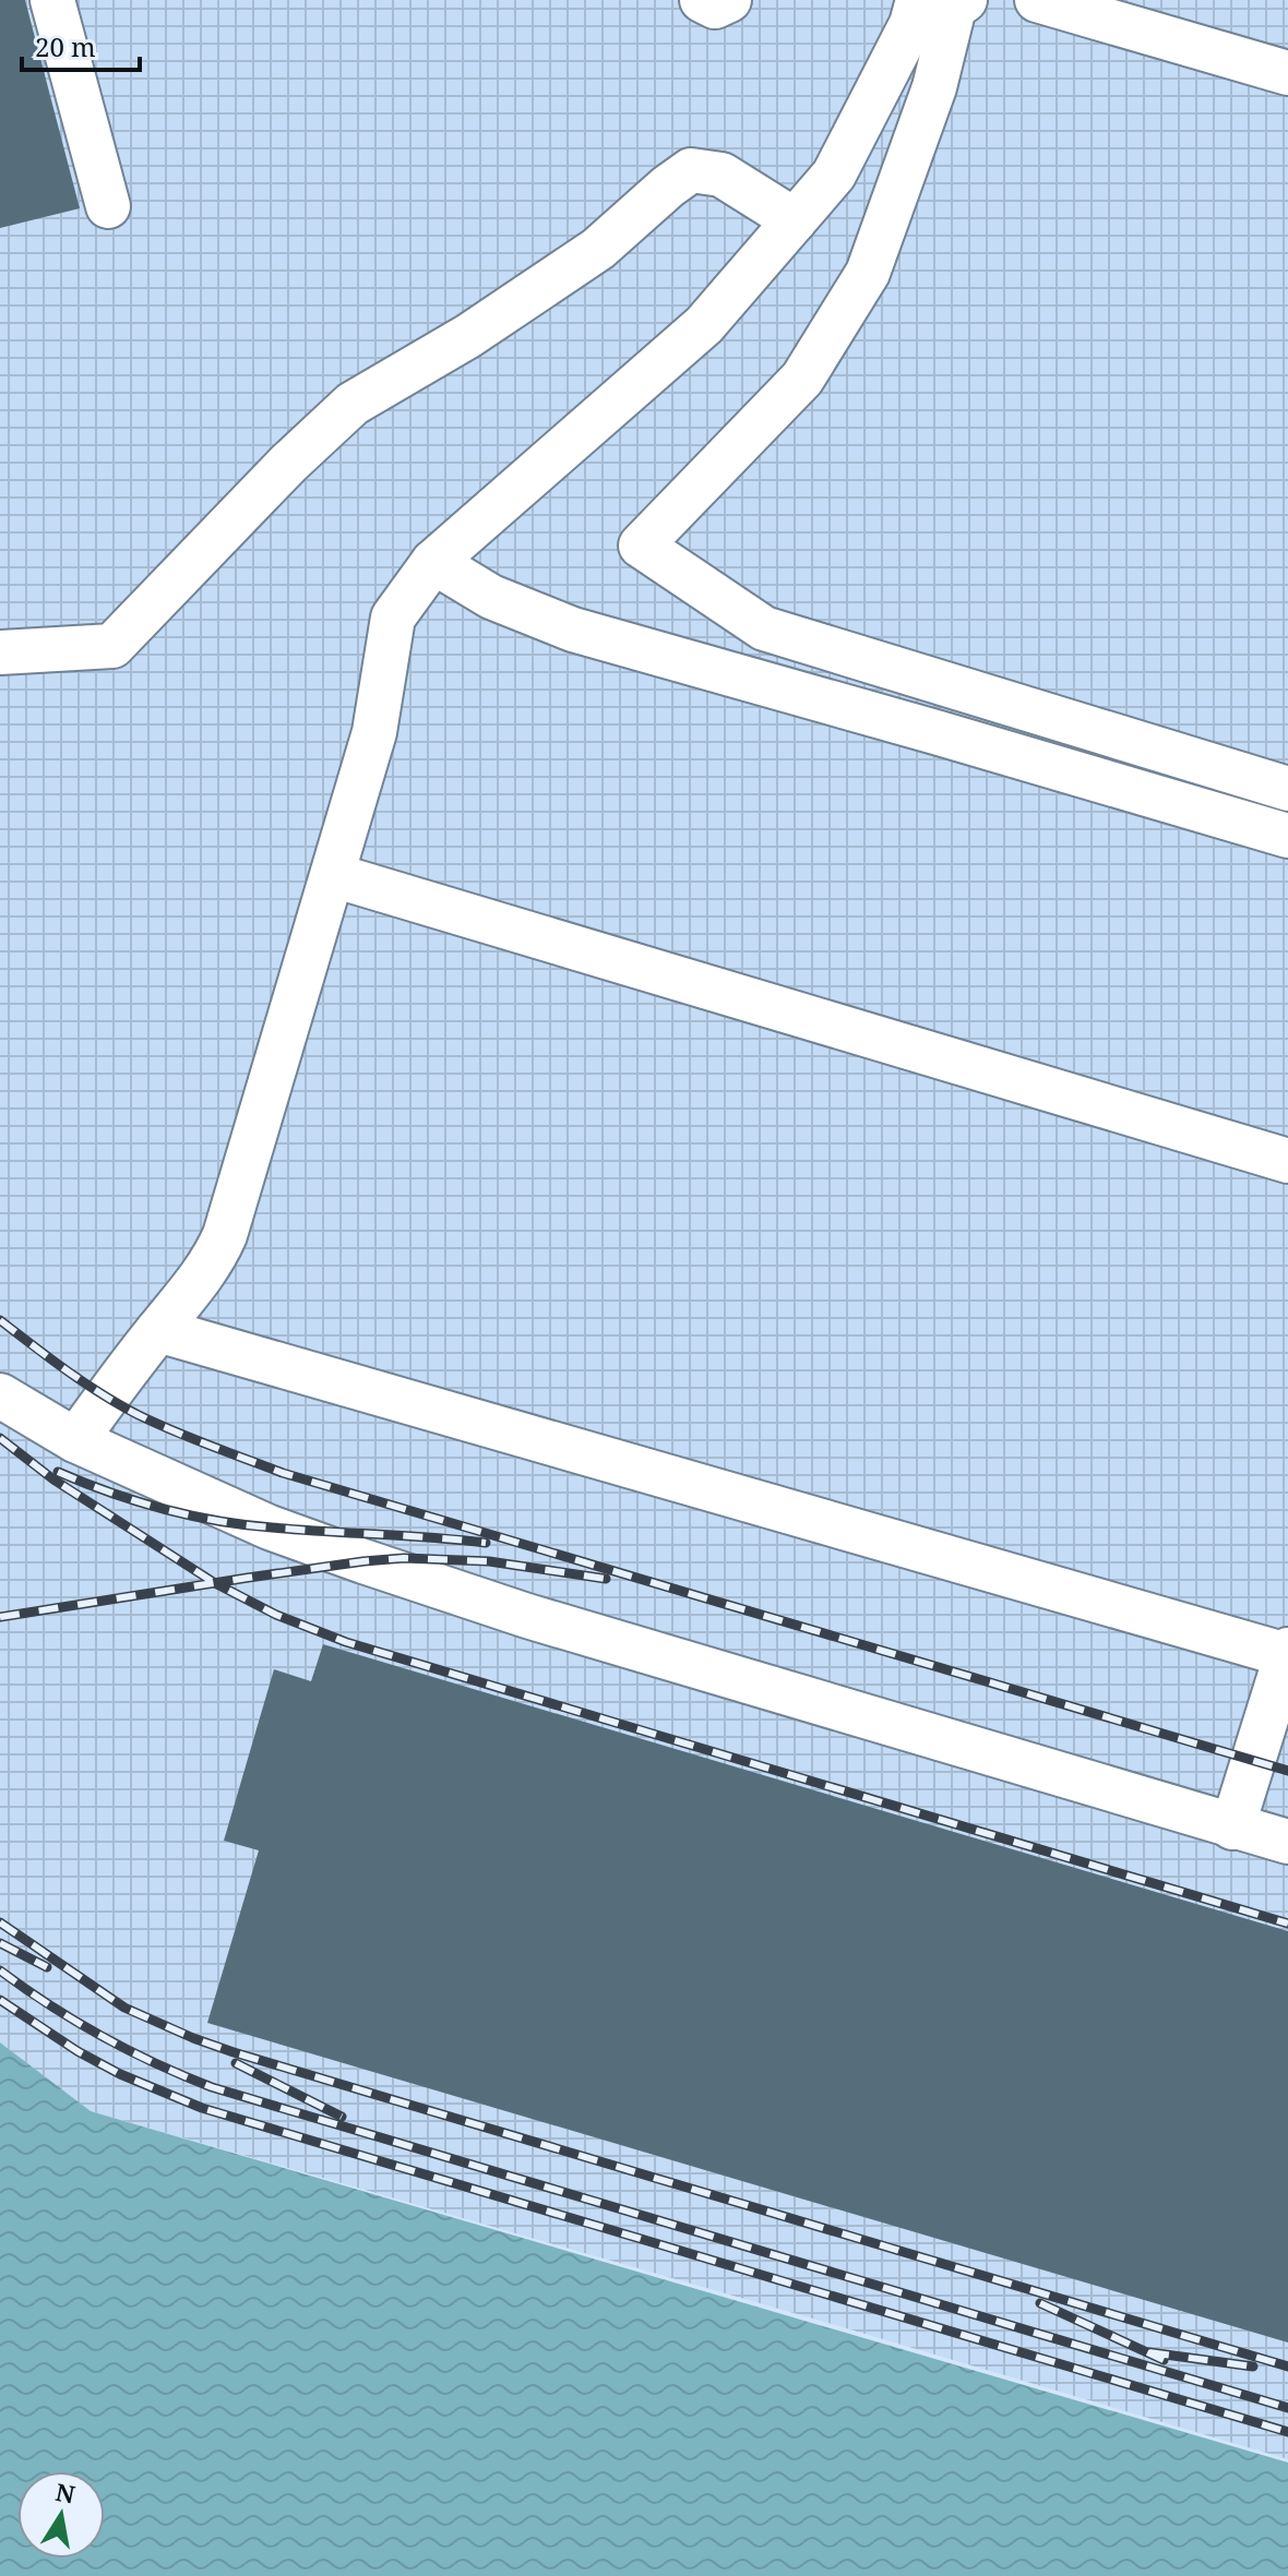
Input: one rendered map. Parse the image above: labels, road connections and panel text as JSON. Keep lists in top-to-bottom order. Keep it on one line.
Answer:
{"scale_bar":"20 m","north":"top"}
